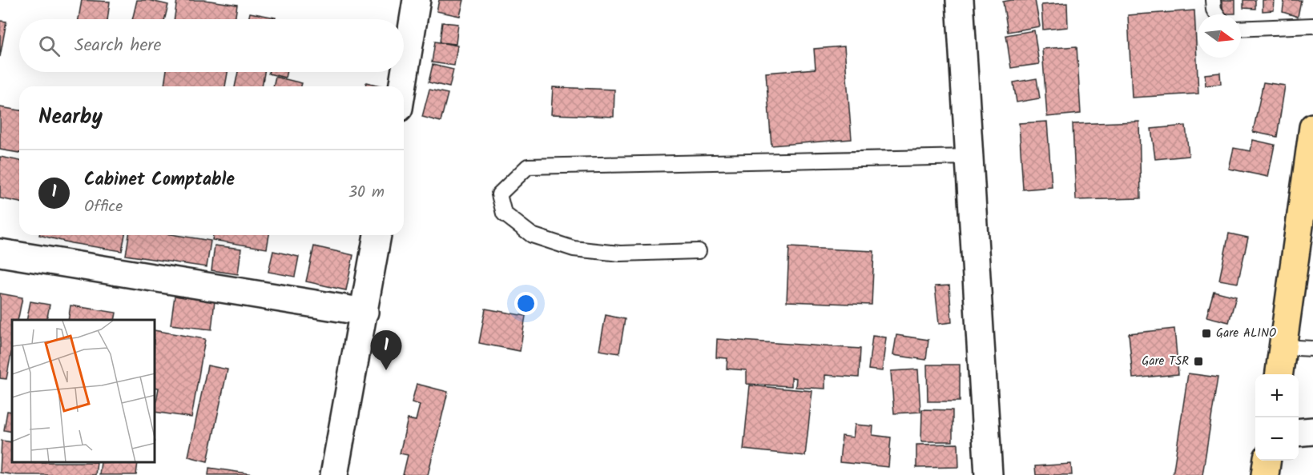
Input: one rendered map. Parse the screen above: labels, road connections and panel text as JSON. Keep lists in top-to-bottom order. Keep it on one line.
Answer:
{"places":{"transit":["Gare ALINO","Gare TSR"]},"north":"right","page":{"search":"Search here","heading":"Nearby","list":[{"mark":"1","name":"Cabinet Comptable","note":"Office","value":"30 m"}],"pins":"1","map_buttons":["+","−"]}}
